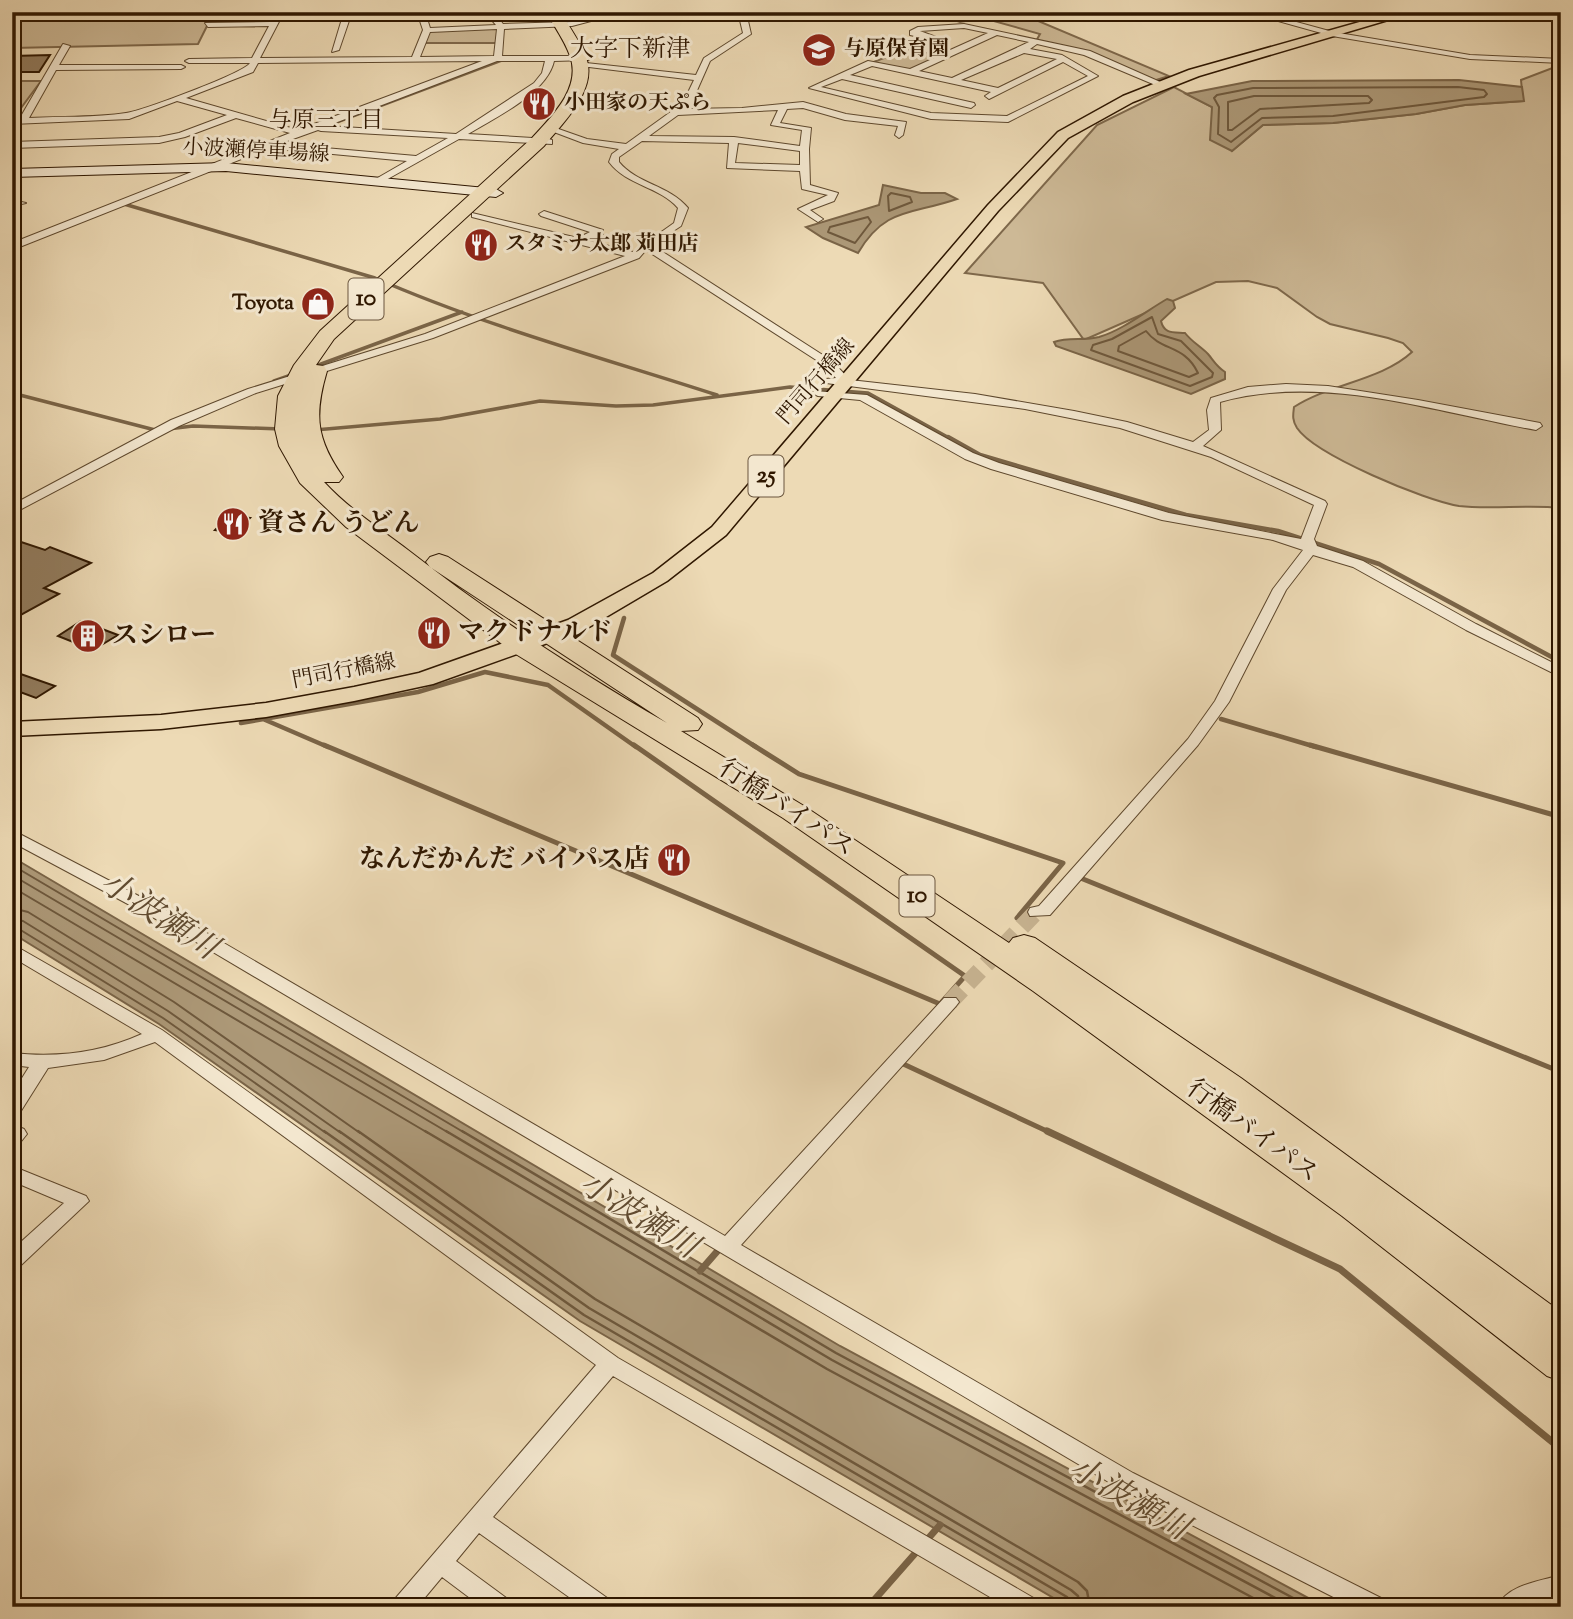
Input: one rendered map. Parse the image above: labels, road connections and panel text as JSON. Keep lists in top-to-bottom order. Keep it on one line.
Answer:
{"streets":{"highway":["10","行橋バイパス"],"main road":["小波瀬停車場線","門司行橋線","25"]},"crossings":[["小波瀬停車場線","10"],["小波瀬停車場線","行橋バイパス"],["10","行橋バイパス"],["門司行橋線","行橋バイパス"]],"districts":["大字下新津","与原三丁目"],"water":["小波瀬川"],"places":{"school or university":["与原保育園"],"restaurant":["小田家の天ぷら","スタミナ太郎 苅田店","資さん うどん","マクドナルド","なんだかんだ バイパス店"],"shop":["Toyota"],"building":["スシロー"]}}
